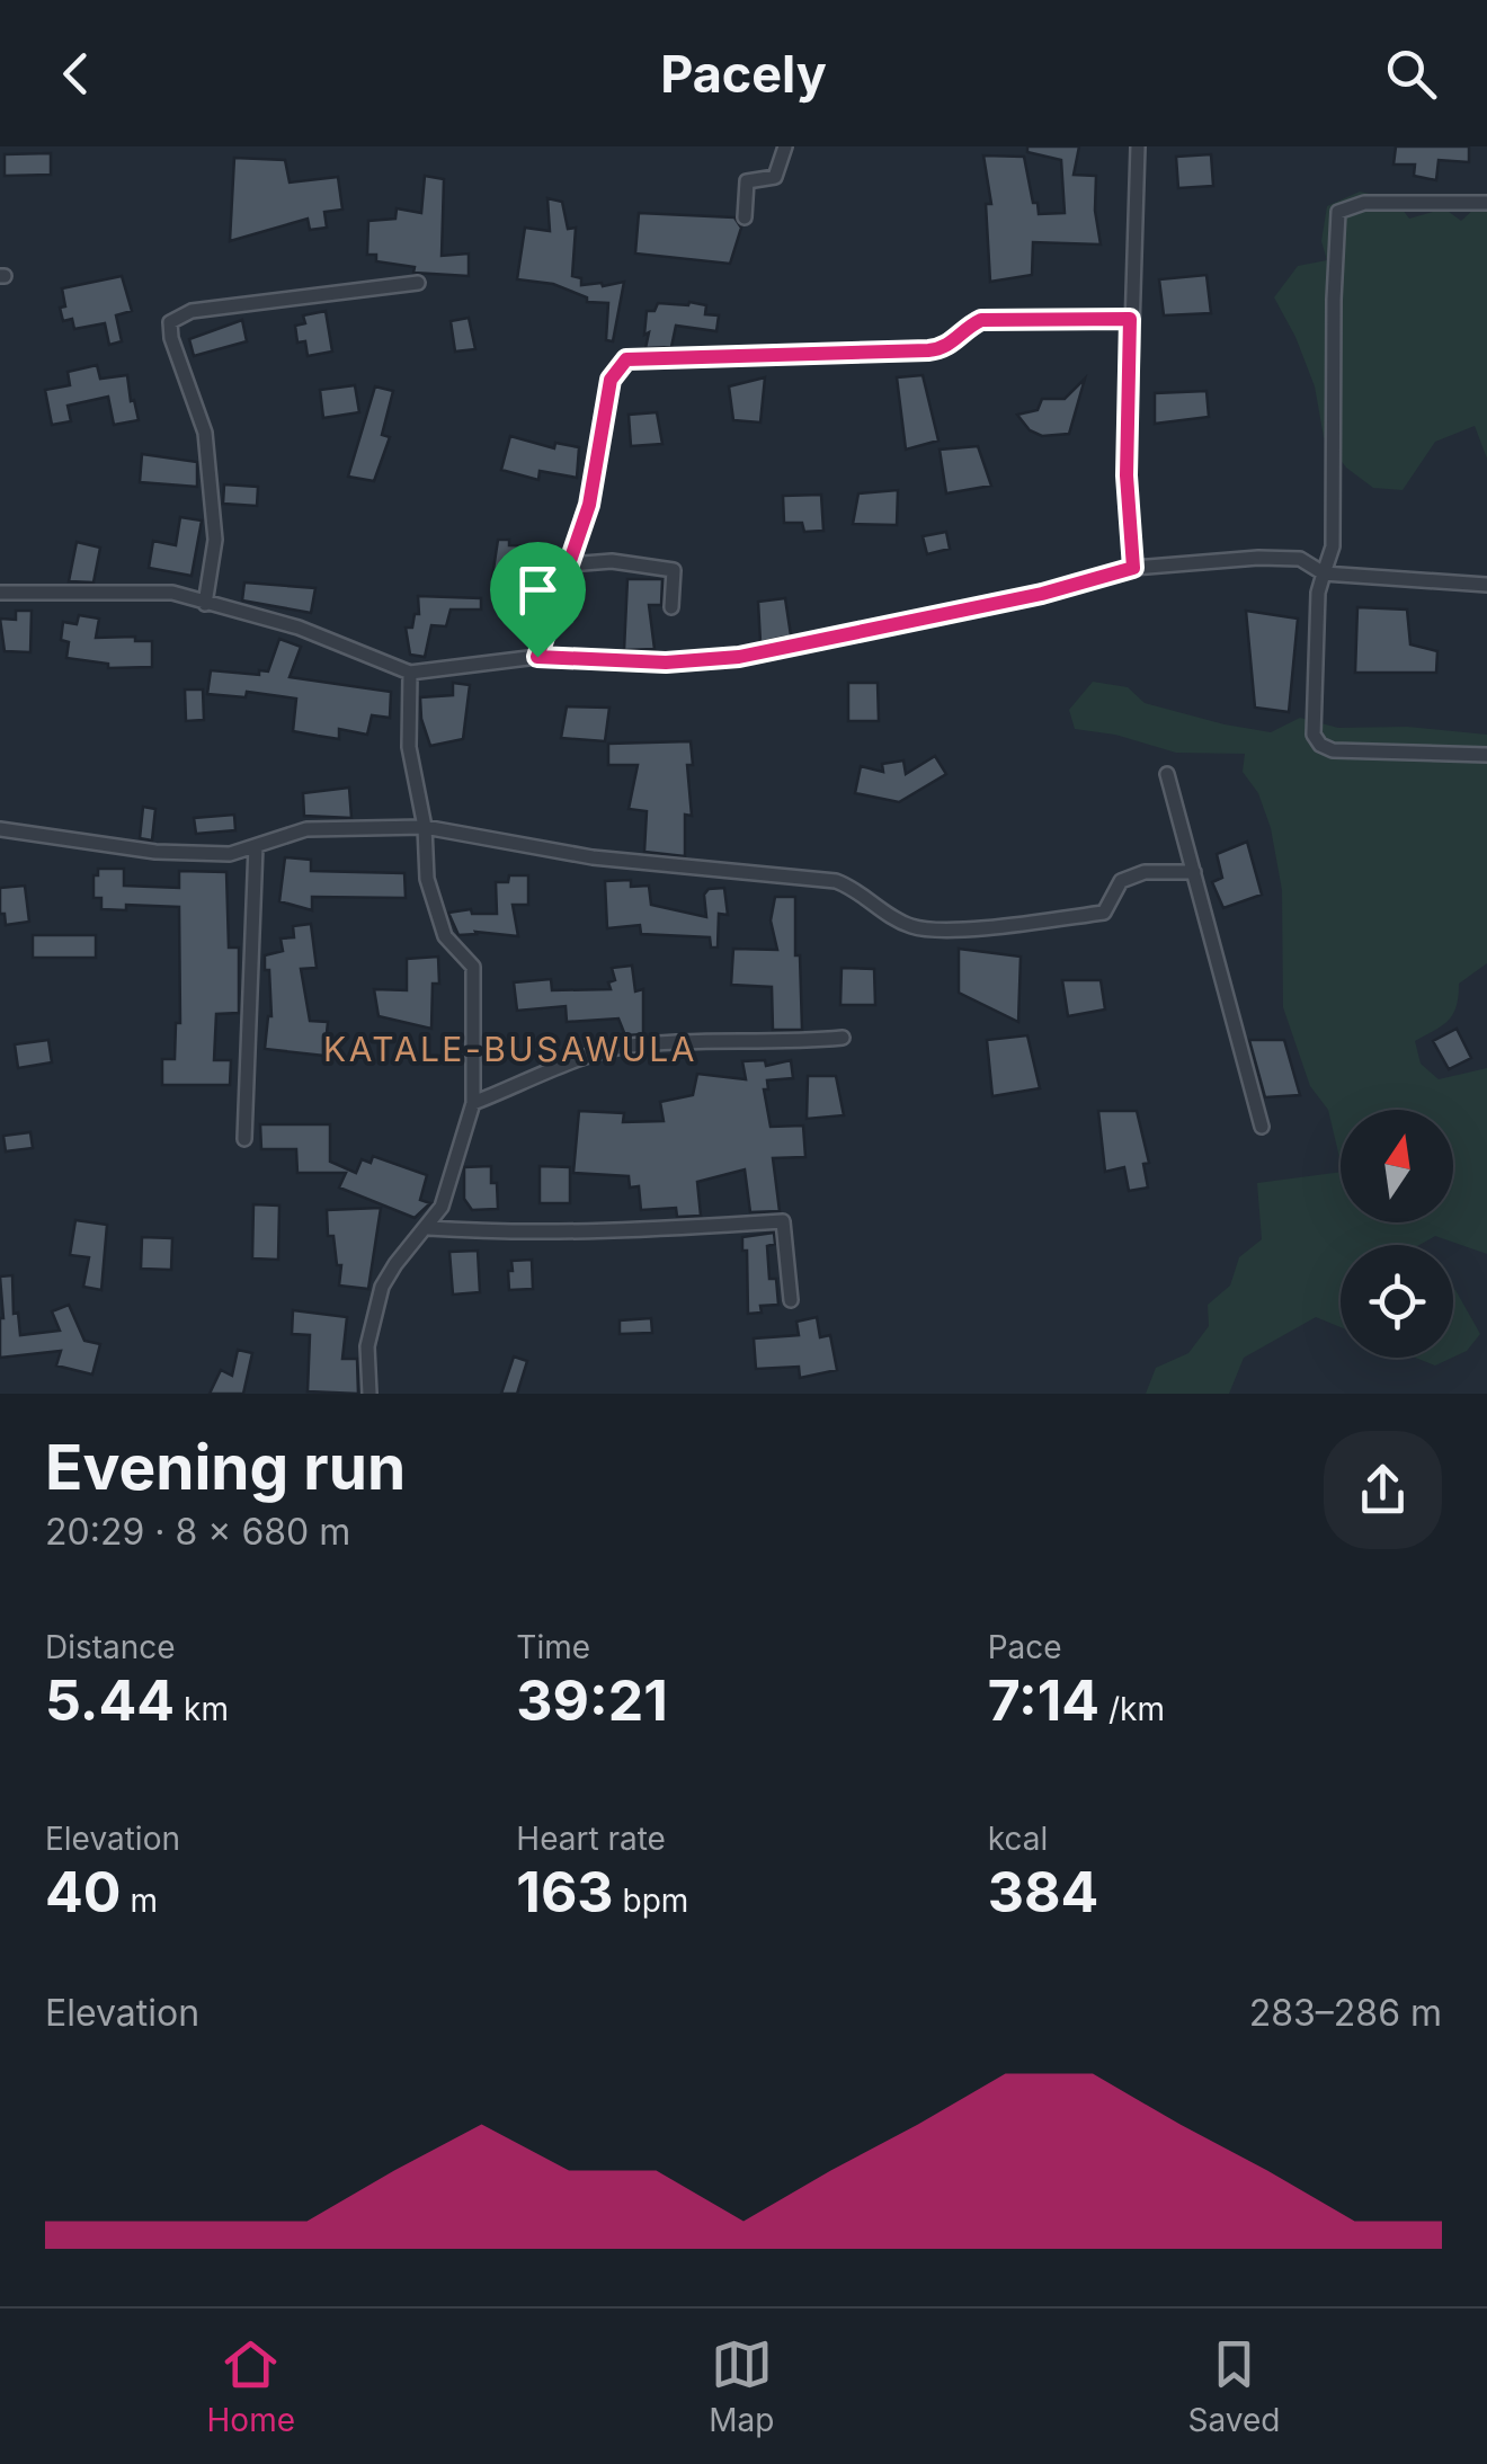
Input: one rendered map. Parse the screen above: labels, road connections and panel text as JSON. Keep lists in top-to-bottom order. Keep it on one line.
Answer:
{"districts":["KATALE-BUSAWULA"],"north":"top","page":{"header":"Pacely","heading":["Evening run","20:29 · 8 × 680 m"],"stats":[["Distance","5.44 km"],["Time","39:21"],["Pace","7:14 /km"],["Elevation","40 m"],["Heart rate","163 bpm"],["kcal","384"]],"chart":["Elevation","283–286 m"],"tabs":["Home","Map","Saved"]}}
